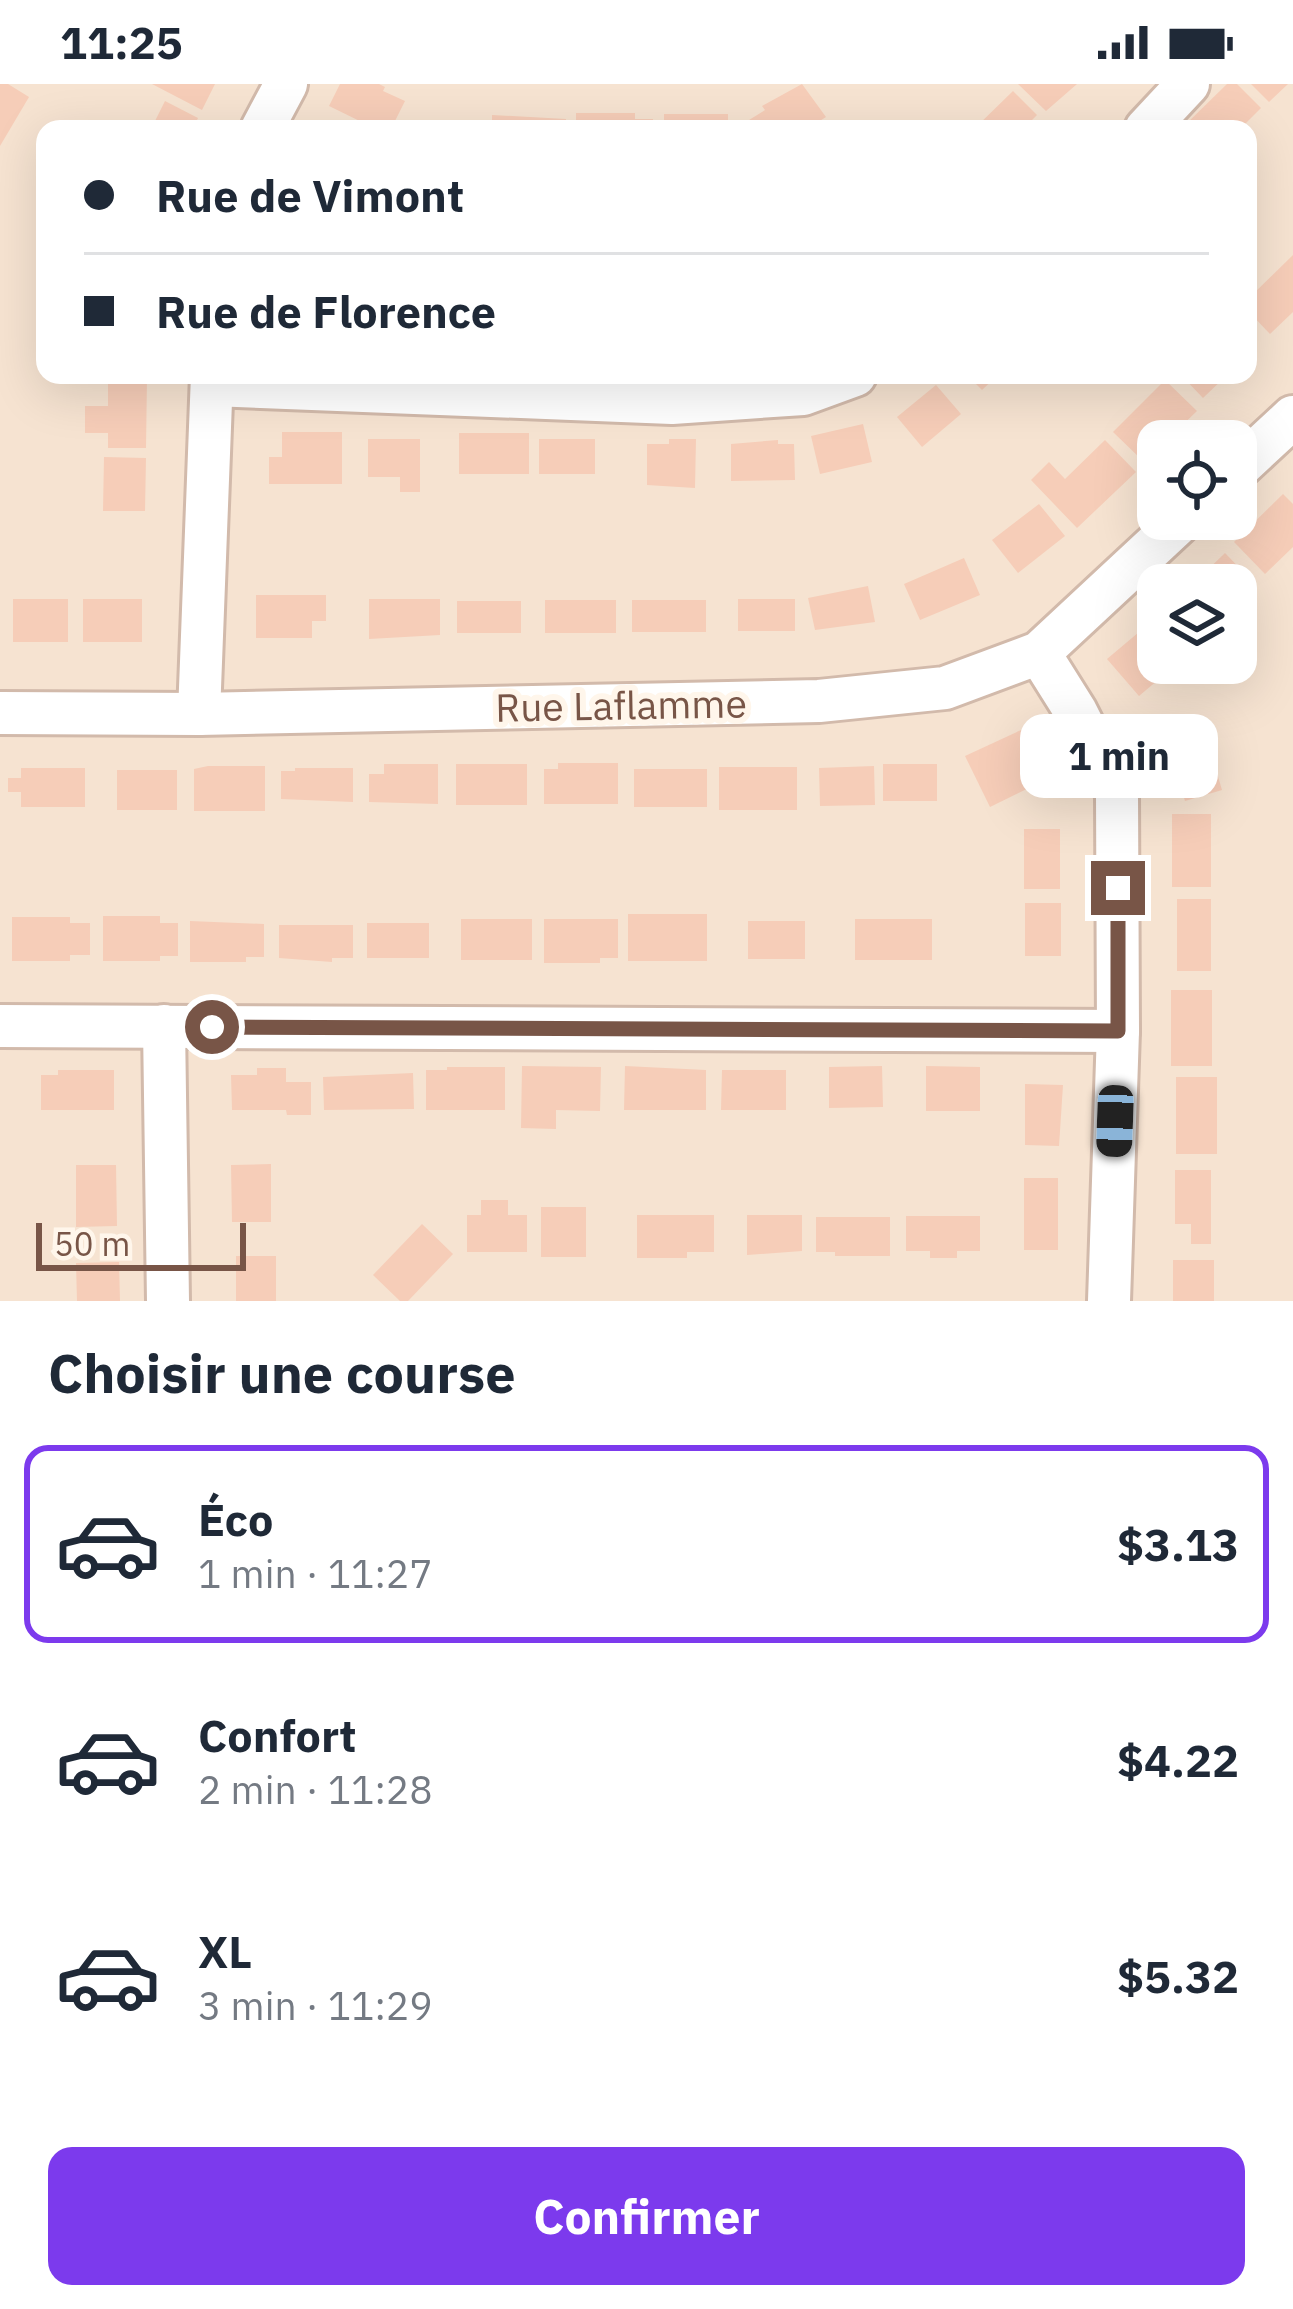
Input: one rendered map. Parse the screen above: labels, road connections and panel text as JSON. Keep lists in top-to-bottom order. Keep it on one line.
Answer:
{"streets":{"street":["Rue Laflamme"]},"scale_bar":"50 m","page":{"status":"11:25","banner":["Rue de Vimont","Rue de Florence"],"bubble":"1 min","scale":"50 m","heading":"Choisir une course","list":[{"name":"Éco","note":"1 min · 11:27","value":"$3.13"},{"name":"Confort","note":"2 min · 11:28","value":"$4.22"},{"name":"XL","note":"3 min · 11:29","value":"$5.32"}],"buttons":"Confirmer"}}
